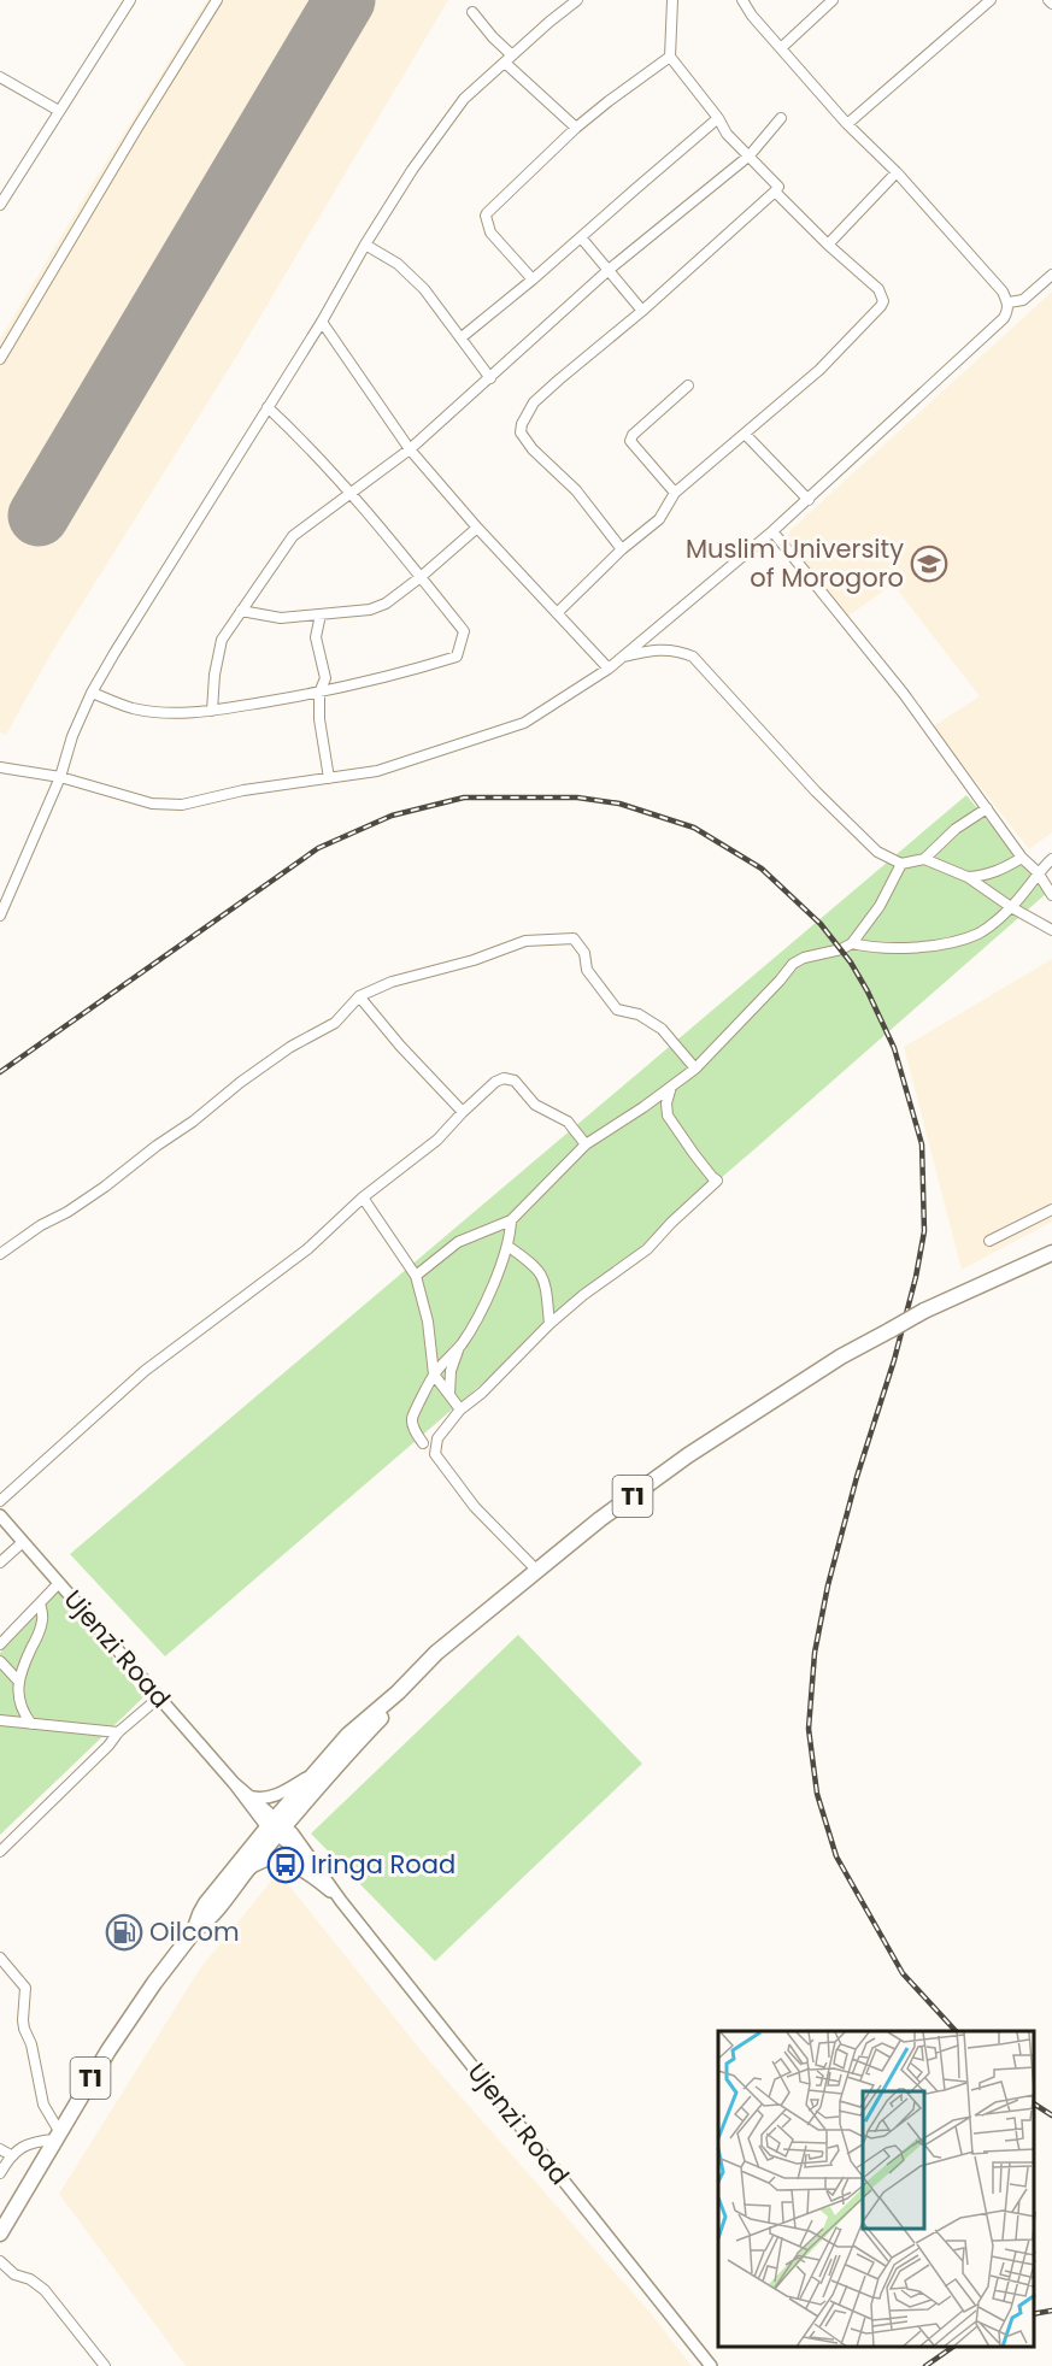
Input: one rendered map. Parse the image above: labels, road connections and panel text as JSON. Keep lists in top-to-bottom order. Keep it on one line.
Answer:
{"streets":{"highway":["T1"],"street":["Ujenzi Road"]},"crossings":[["T1","Ujenzi Road"]],"places":{"school or university":["Muslim University of Morogoro"],"bus stop":["Iringa Road"],"fuel station":["Oilcom"]}}
